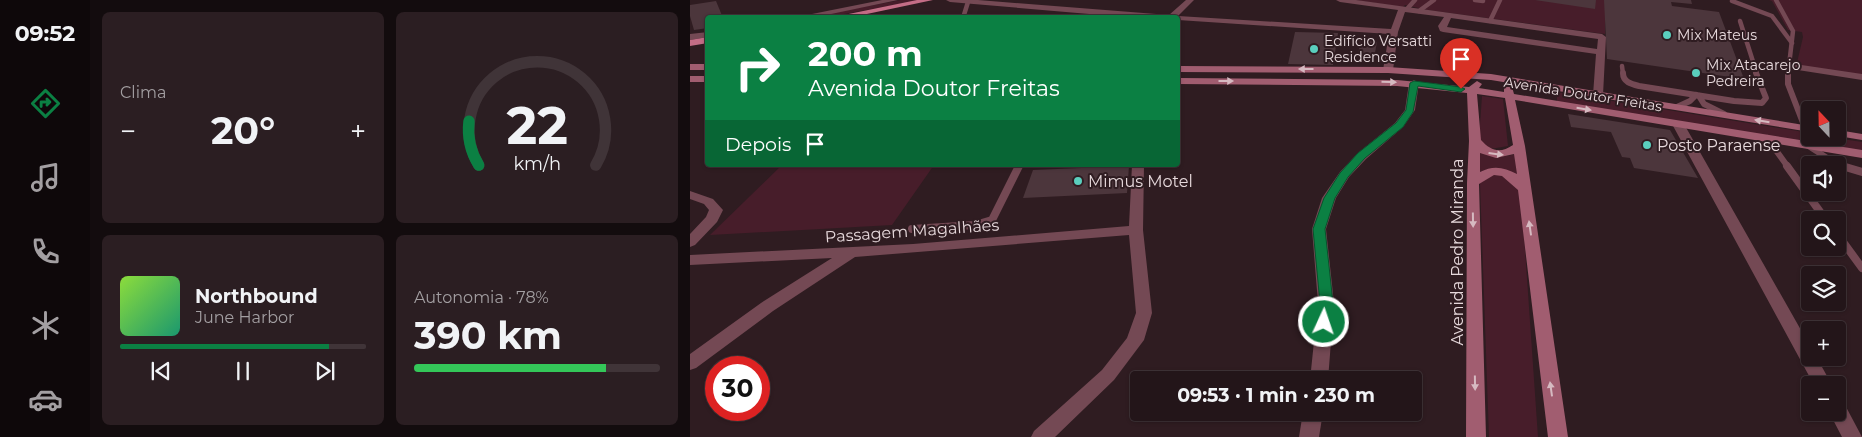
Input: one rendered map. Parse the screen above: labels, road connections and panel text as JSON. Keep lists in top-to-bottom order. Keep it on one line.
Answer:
{"streets":{"main road":["Avenida Doutor Freitas","Avenida Pedro Miranda"],"street":["Passagem Magalhães"]},"crossings":[["Avenida Doutor Freitas","Avenida Pedro Miranda"]],"places":["Mix Mateus","Edifício Versatti Residence","Mix Atacarejo Pedreira","Posto Paraense","Mimus Motel"],"north":"top","page":{"tabs":"09:52","tile":["Clima",["Autonomia · 78%","390 km"]],"turn":["200 m","Avenida Doutor Freitas"],"map_buttons":["+","−"],"heat":["−","20°","+"],"then":"Depois","song":["Northbound","June Harbor"],"limit":"30","trip":"09:53 · 1 min · 230 m","gauge":["22","km/h"]}}
